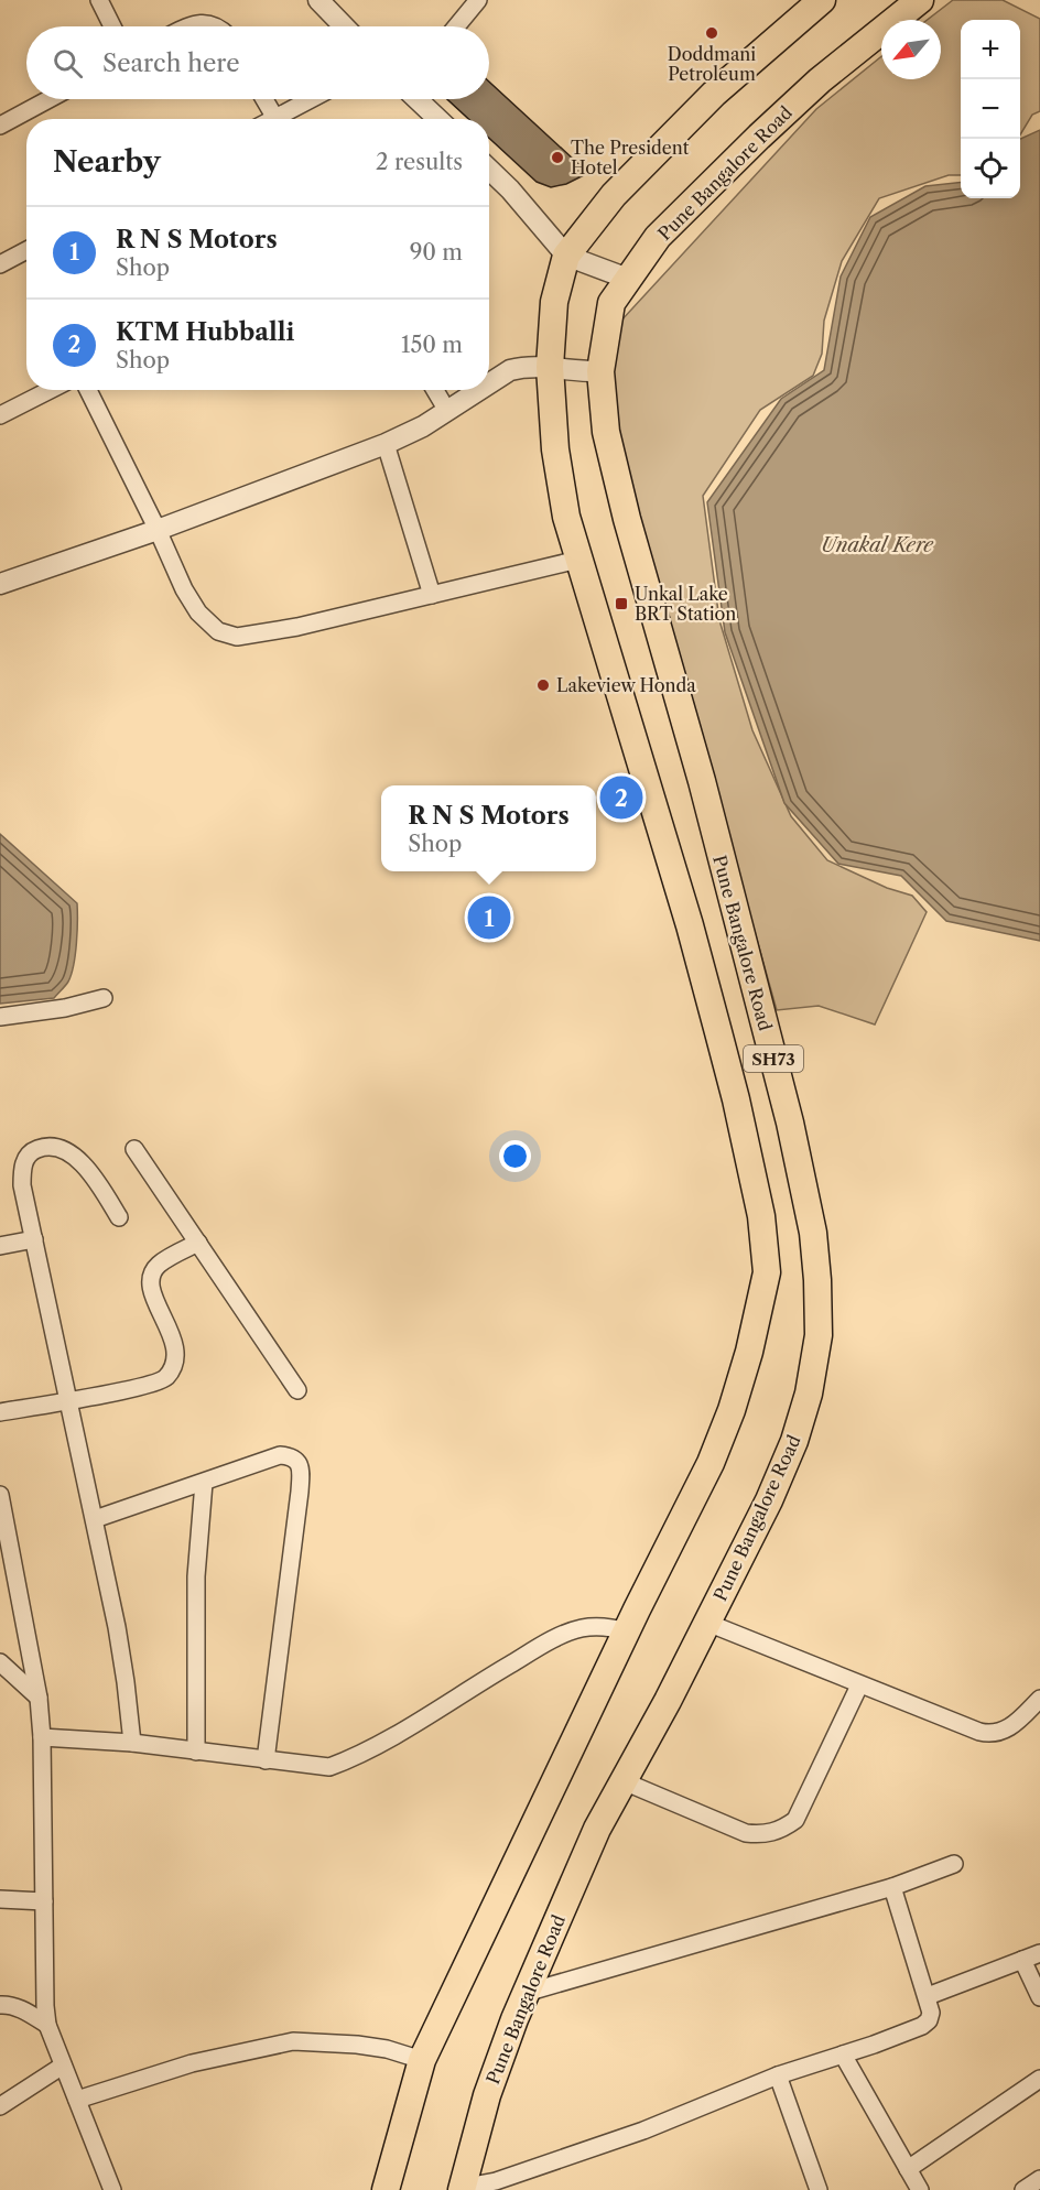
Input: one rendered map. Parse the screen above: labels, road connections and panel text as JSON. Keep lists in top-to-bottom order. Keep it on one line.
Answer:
{"streets":{"main road":["Pune Bangalore Road","SH73"]},"water":["Unakal Kere"],"places":{"other":["Doddmani Petroleum","The President Hotel","Lakeview Honda"],"transit":["Unkal Lake BRT Station"]},"north":"bottom left","page":{"map_buttons":["+","−"],"search":"Search here","heading":["Nearby","2 results"],"list":[{"mark":"1","name":"R N S Motors","note":"Shop","value":"90 m"},{"mark":"2","name":"KTM Hubballi","note":"Shop","value":"150 m"}],"pins":["2","1"],"popup":["R N S Motors","Shop"]}}
